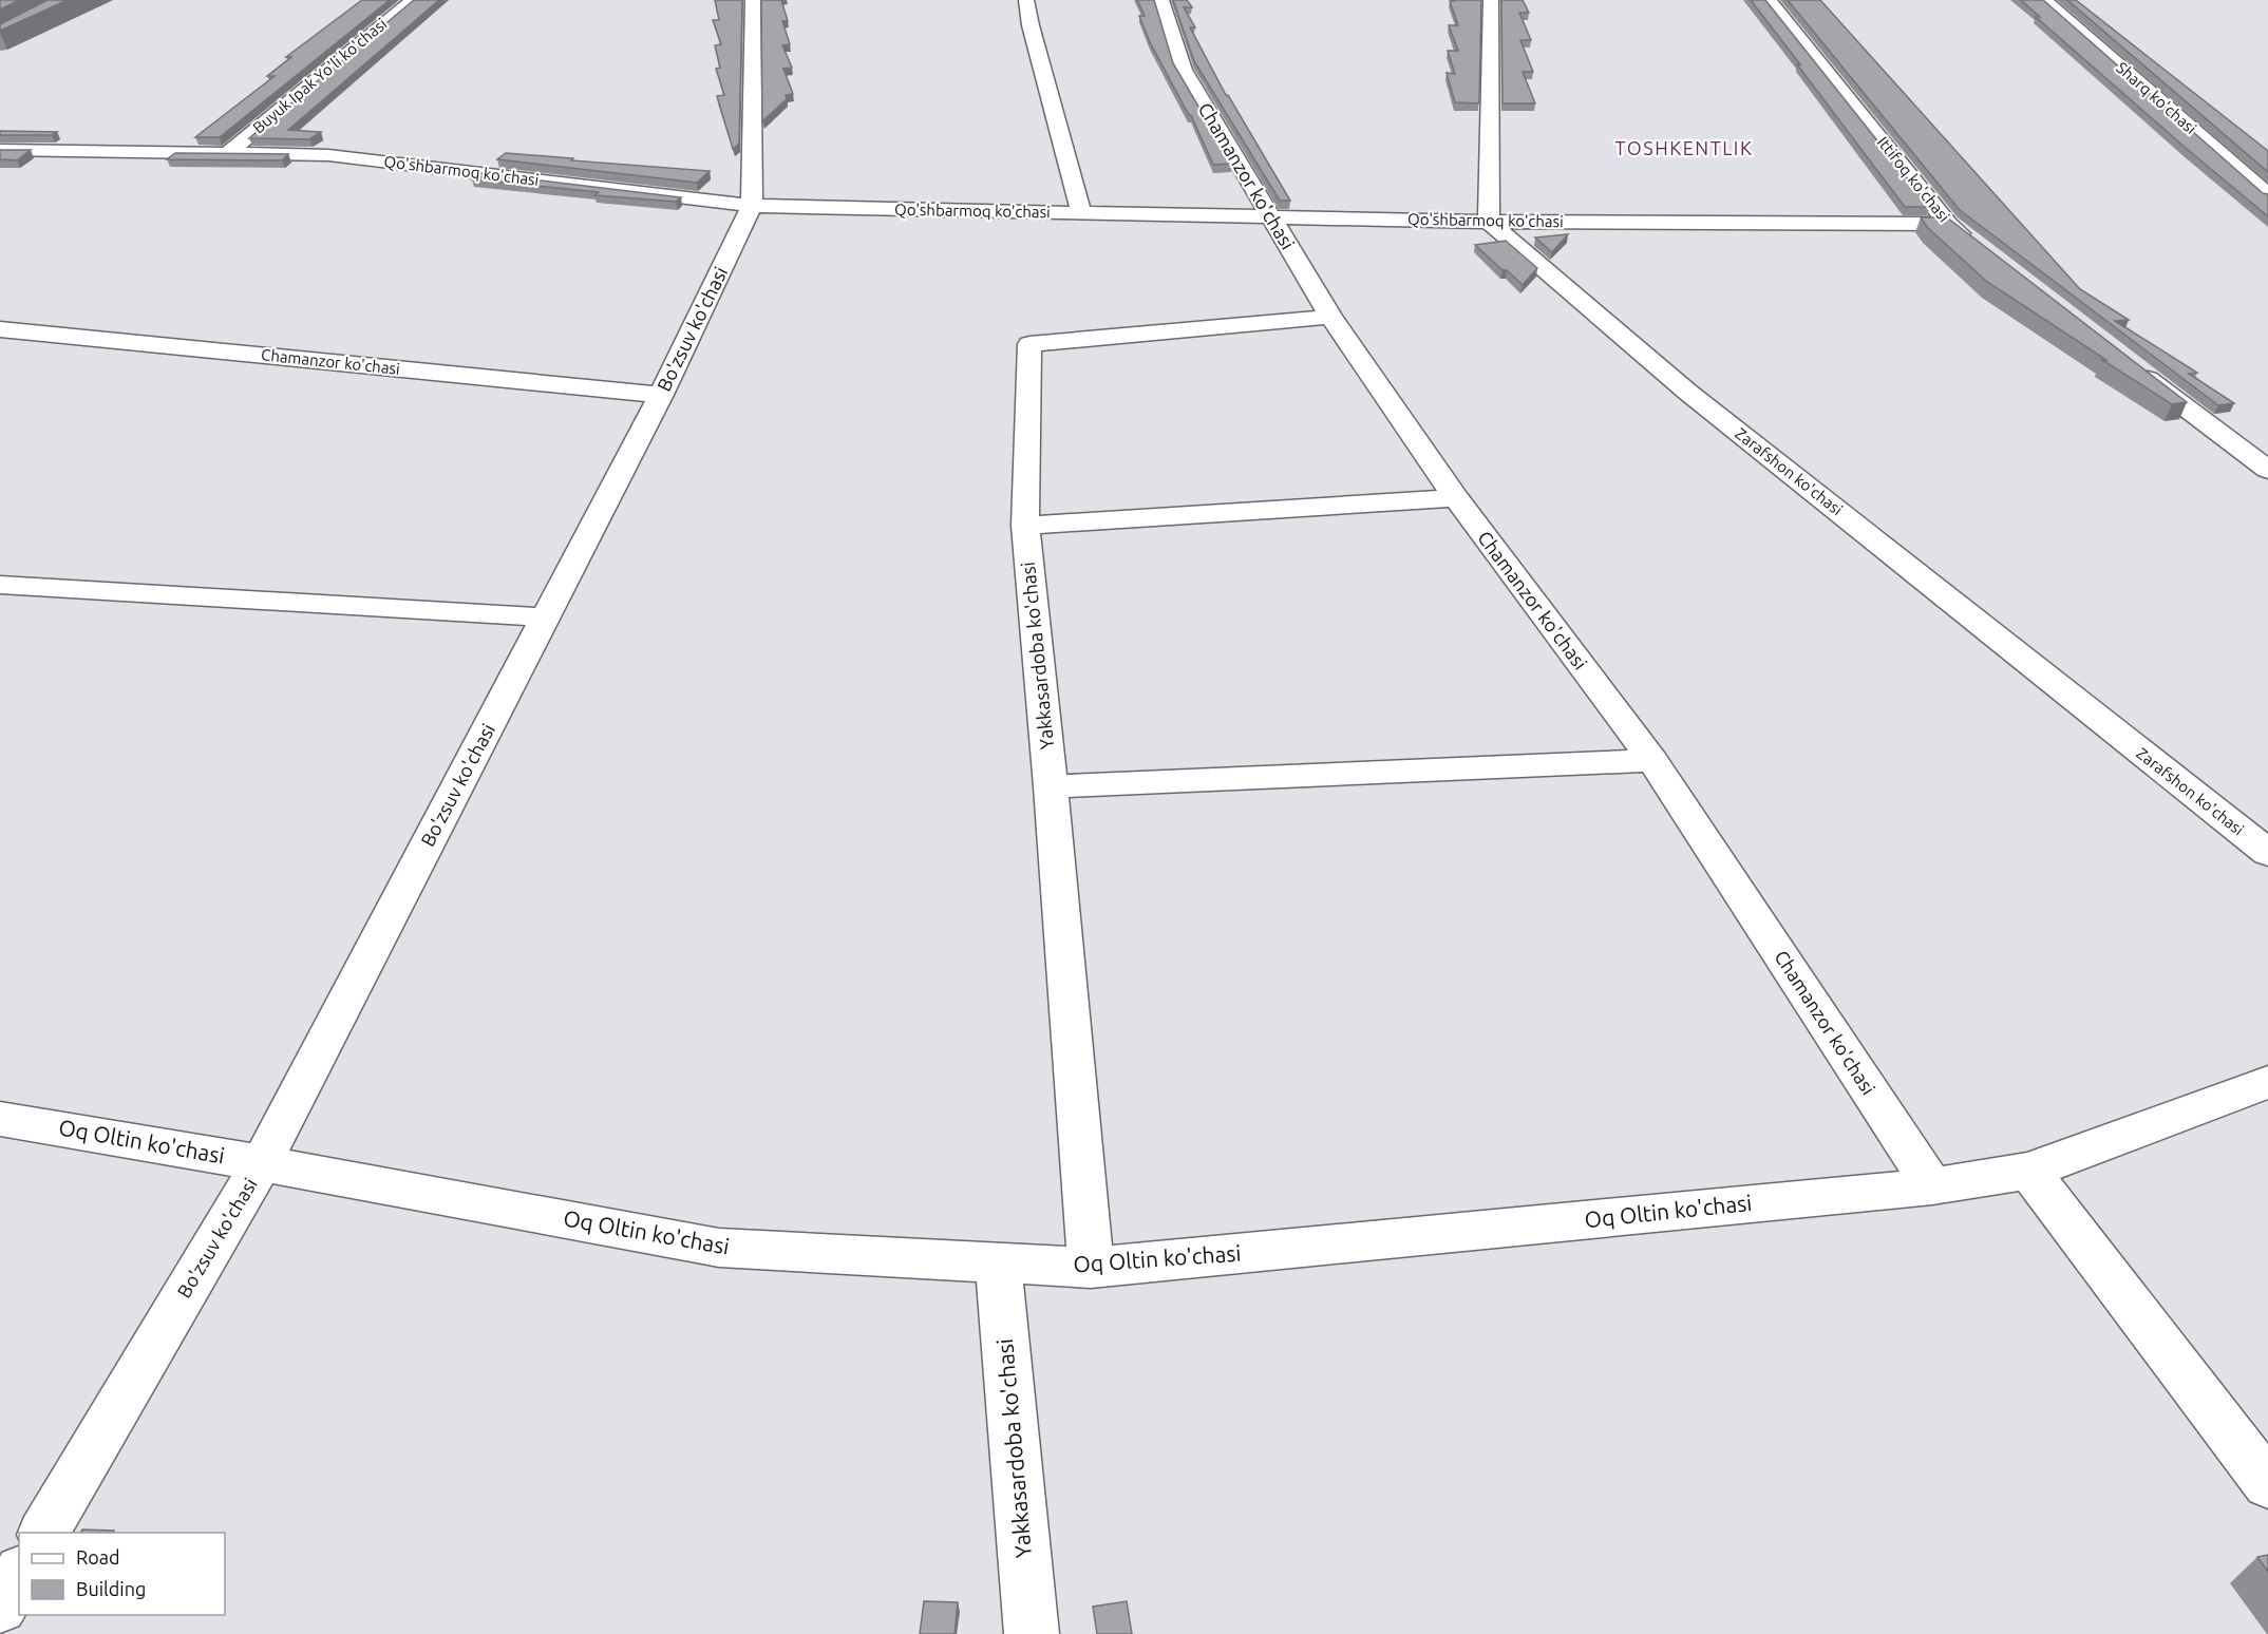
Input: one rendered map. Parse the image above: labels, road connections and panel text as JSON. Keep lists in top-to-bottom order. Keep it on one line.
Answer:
{"streets":{"street":["Buyuk Ipak Yo'li ko'chasi","Sharq ko'chasi","Qo'shbarmoq ko'chasi","Chamanzor ko'chasi","Ittifoq ko'chasi","Bo'zsuv ko'chasi","Zarafshon ko'chasi","Yakkasardoba ko'chasi","Oq Oltin ko'chasi"]},"crossings":[["Buyuk Ipak Yo'li ko'chasi","Qo'shbarmoq ko'chasi"],["Qo'shbarmoq ko'chasi","Chamanzor ko'chasi"],["Qo'shbarmoq ko'chasi","Ittifoq ko'chasi"],["Qo'shbarmoq ko'chasi","Bo'zsuv ko'chasi"],["Qo'shbarmoq ko'chasi","Zarafshon ko'chasi"],["Chamanzor ko'chasi","Bo'zsuv ko'chasi"],["Chamanzor ko'chasi","Yakkasardoba ko'chasi"],["Chamanzor ko'chasi","Oq Oltin ko'chasi"],["Bo'zsuv ko'chasi","Oq Oltin ko'chasi"],["Yakkasardoba ko'chasi","Oq Oltin ko'chasi"]],"districts":["TOSHKENTLIK"],"legend":["Road","Building"]}
